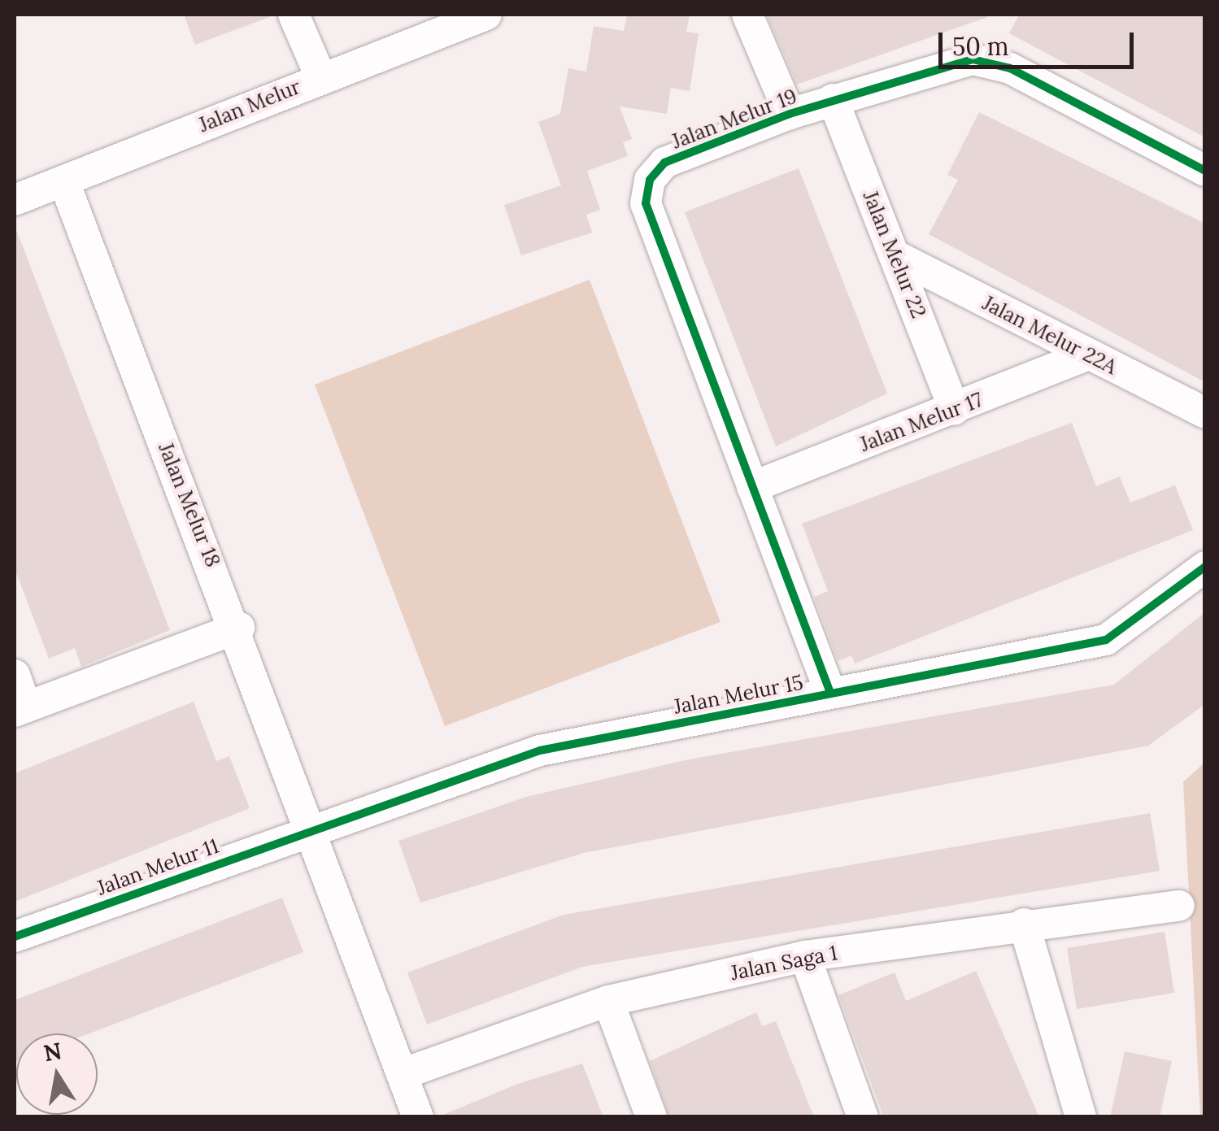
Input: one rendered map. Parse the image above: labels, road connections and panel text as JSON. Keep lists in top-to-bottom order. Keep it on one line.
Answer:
{"streets":{"street":["Jalan Melur","Jalan Melur 19","Jalan Melur 22","Jalan Melur 22A","Jalan Melur 17","Jalan Melur 18","Jalan Melur 15","Jalan Melur 11","Jalan Saga 1"]},"crossings":[["Jalan Melur","Jalan Melur 18"],["Jalan Melur 19","Jalan Melur 22"],["Jalan Melur 19","Jalan Melur 17"],["Jalan Melur 19","Jalan Melur 15"],["Jalan Melur 22","Jalan Melur 22A"],["Jalan Melur 22","Jalan Melur 17"],["Jalan Melur 22A","Jalan Melur 17"],["Jalan Melur 18","Jalan Melur 15"],["Jalan Melur 18","Jalan Melur 11"],["Jalan Melur 18","Jalan Saga 1"],["Jalan Melur 15","Jalan Melur 11"]],"scale_bar":"50 m","north":"top"}
